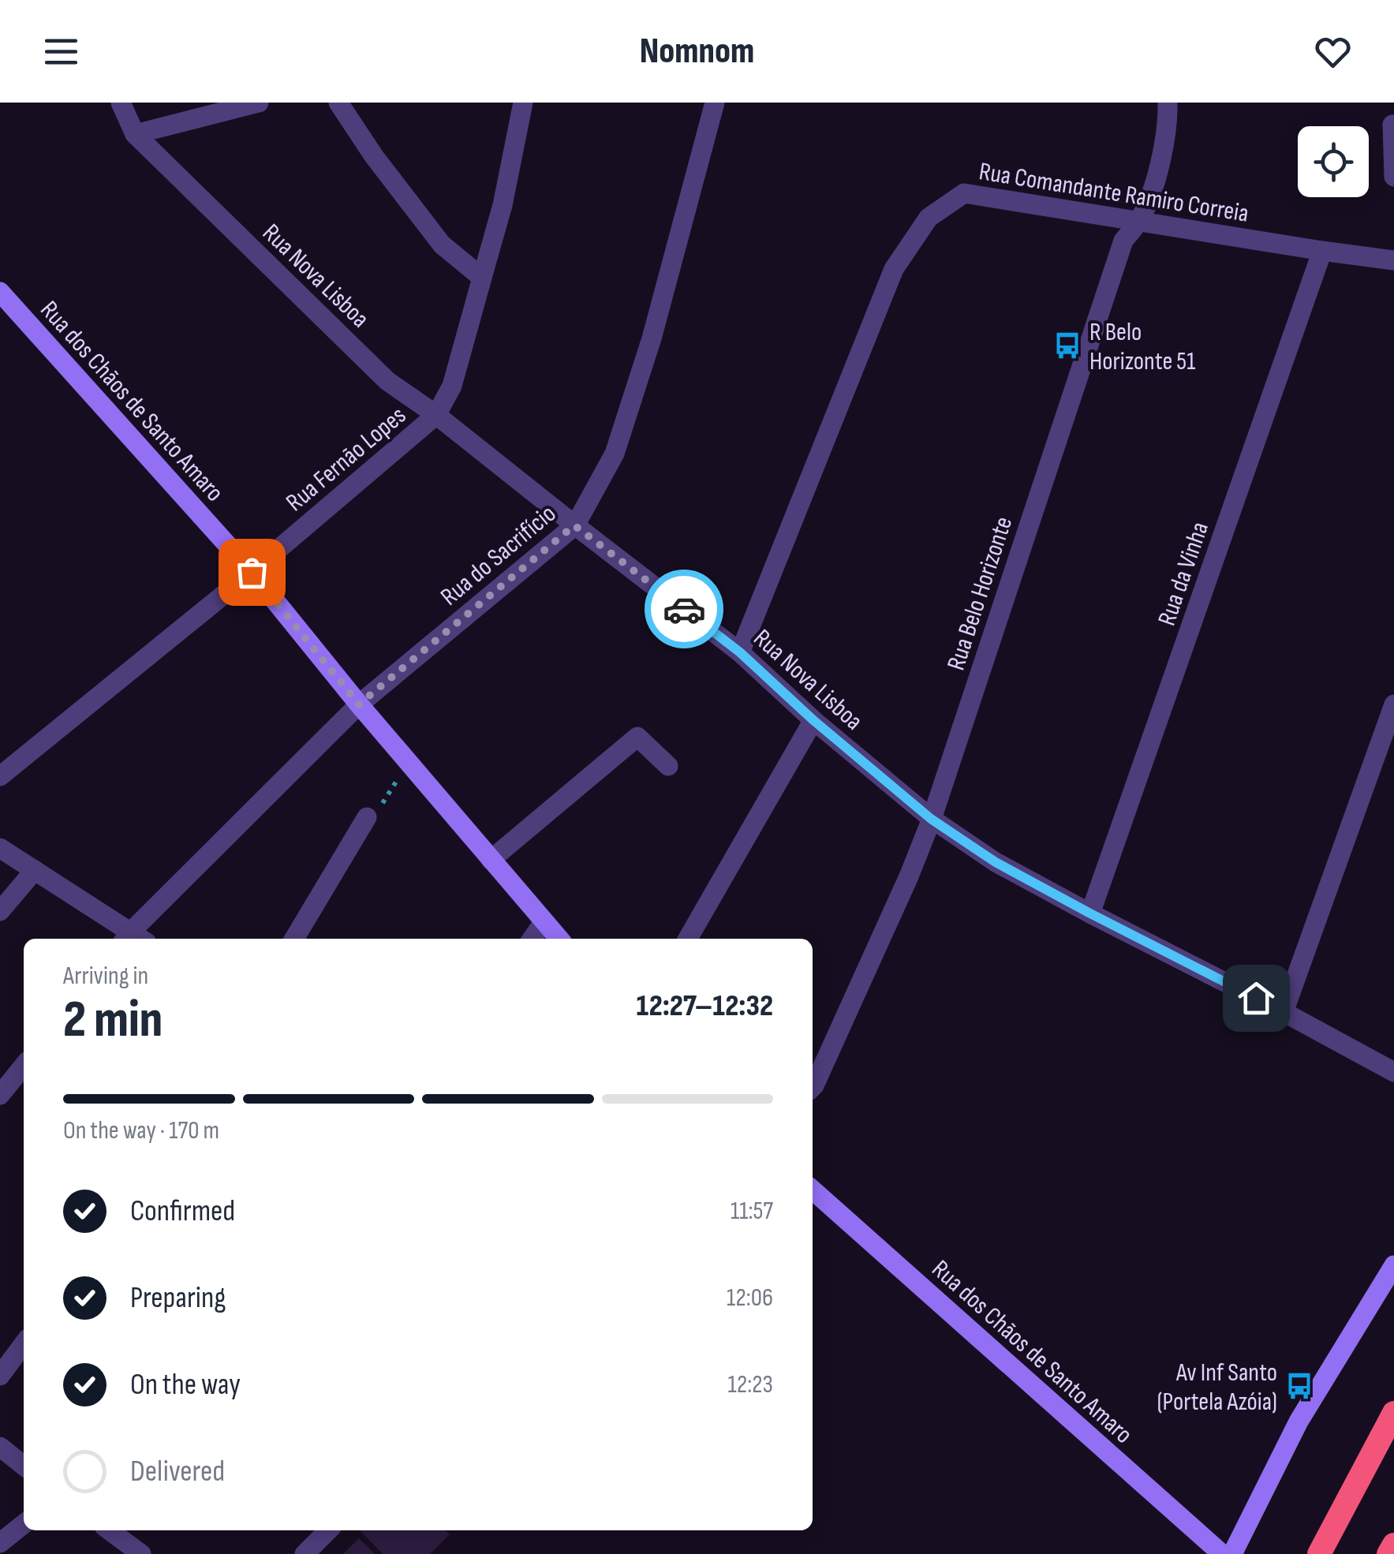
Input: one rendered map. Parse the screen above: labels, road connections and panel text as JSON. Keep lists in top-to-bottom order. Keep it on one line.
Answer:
{"streets":{"street":["Rua Comandante Ramiro Correia","Rua Nova Lisboa","Rua dos Chãos de Santo Amaro","Rua Fernão Lopes","Rua do Sacrifício","Rua da Vinha","Rua Belo Horizonte"]},"crossings":[["Rua Comandante Ramiro Correia","Rua Nova Lisboa"],["Rua Comandante Ramiro Correia","Rua da Vinha"],["Rua Comandante Ramiro Correia","Rua Belo Horizonte"],["Rua Nova Lisboa","Rua Fernão Lopes"],["Rua Nova Lisboa","Rua do Sacrifício"],["Rua Nova Lisboa","Rua da Vinha"],["Rua Nova Lisboa","Rua Belo Horizonte"],["Rua dos Chãos de Santo Amaro","Rua Fernão Lopes"],["Rua dos Chãos de Santo Amaro","Rua do Sacrifício"]],"places":{"bus stop":["R Belo Horizonte 51","Av Inf Santo (Portela Azóia)"]},"page":{"header":"Nomnom","heading":["2 min","Arriving in","12:27–12:32"],"bar":"On the way · 170 m","list":[["Confirmed","11:57"],["Preparing","12:06"],["On the way","12:23"],"Delivered"]}}
